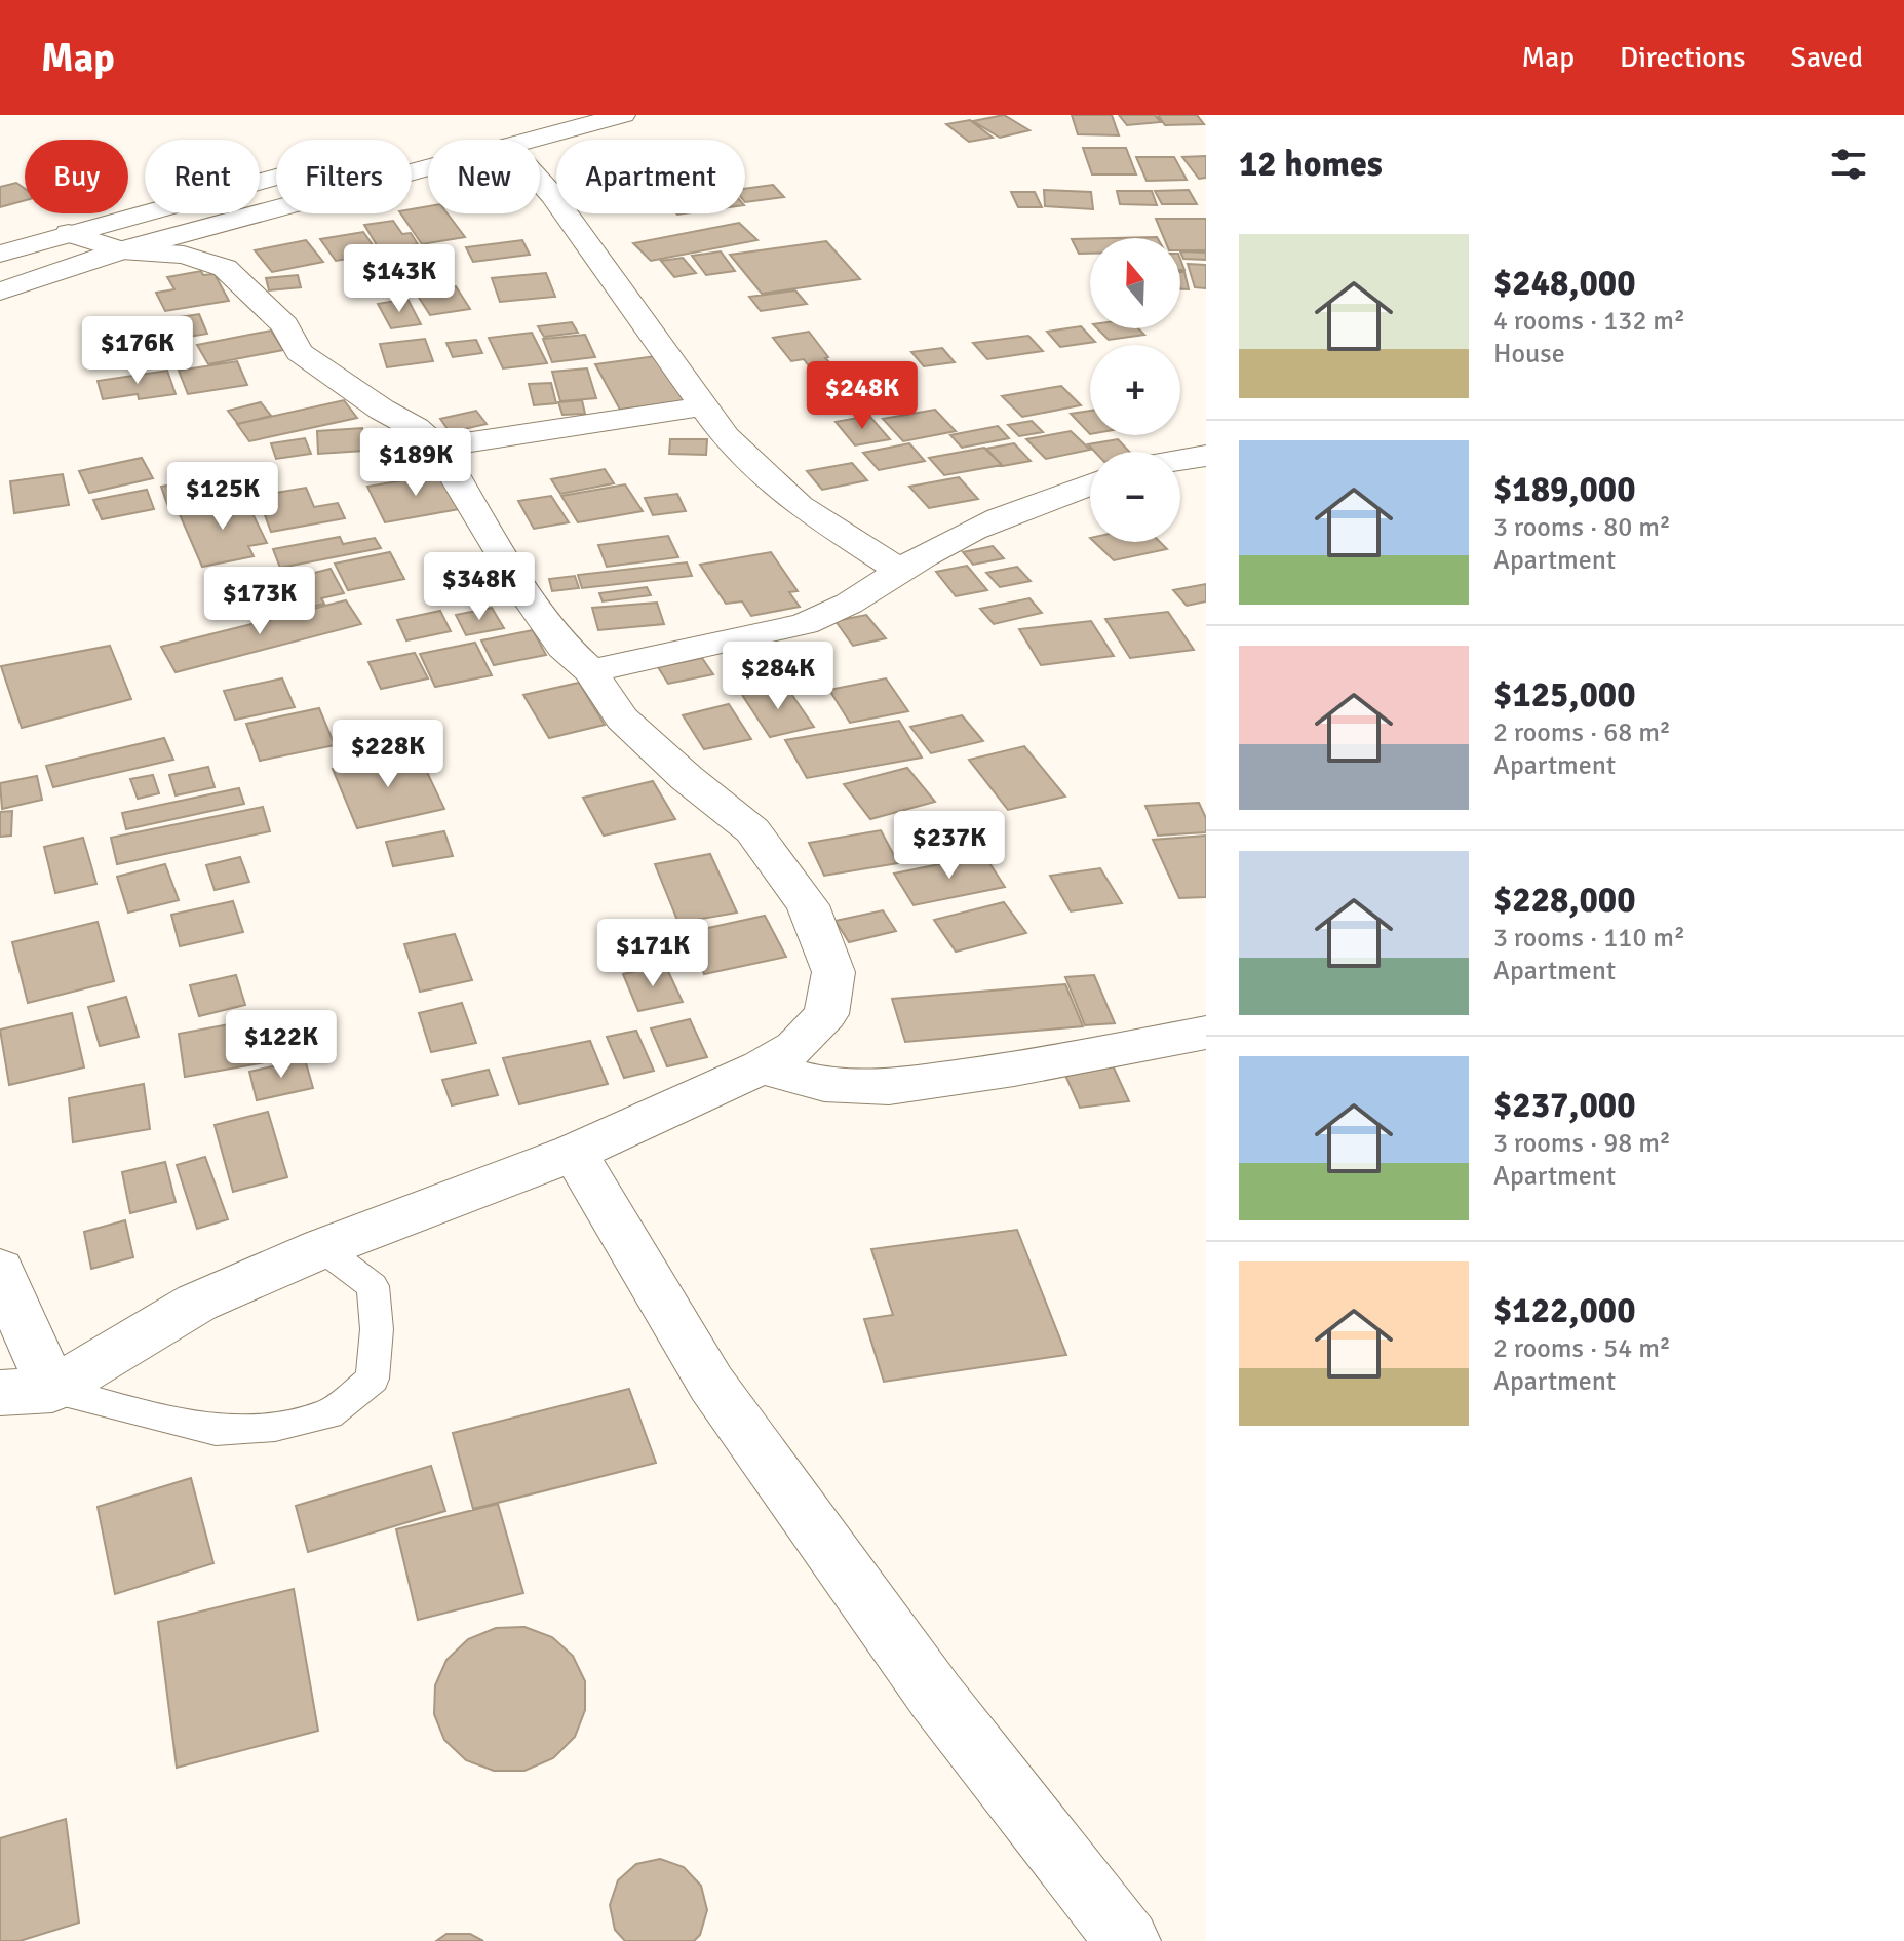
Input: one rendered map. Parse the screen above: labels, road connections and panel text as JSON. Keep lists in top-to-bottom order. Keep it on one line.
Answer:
{"north":"top","page":{"header":"Map","nav":["Map","Directions","Saved"],"heading":"12 homes","chip":["Buy","Rent","Filters","New","Apartment"],"list":[{"name":"$248,000","note":"4 rooms · 132 m² · House"},{"name":"$189,000","note":"3 rooms · 80 m² · Apartment"},{"name":"$125,000","note":"2 rooms · 68 m² · Apartment"},{"name":"$228,000","note":"3 rooms · 110 m² · Apartment"},{"name":"$237,000","note":"3 rooms · 98 m² · Apartment"},{"name":"$122,000","note":"2 rooms · 54 m² · Apartment"}],"map_buttons":["+","−"],"price":["$143K","$176K","$248K","$189K","$125K","$348K","$173K","$284K","$228K","$237K","$171K","$122K"]}}
